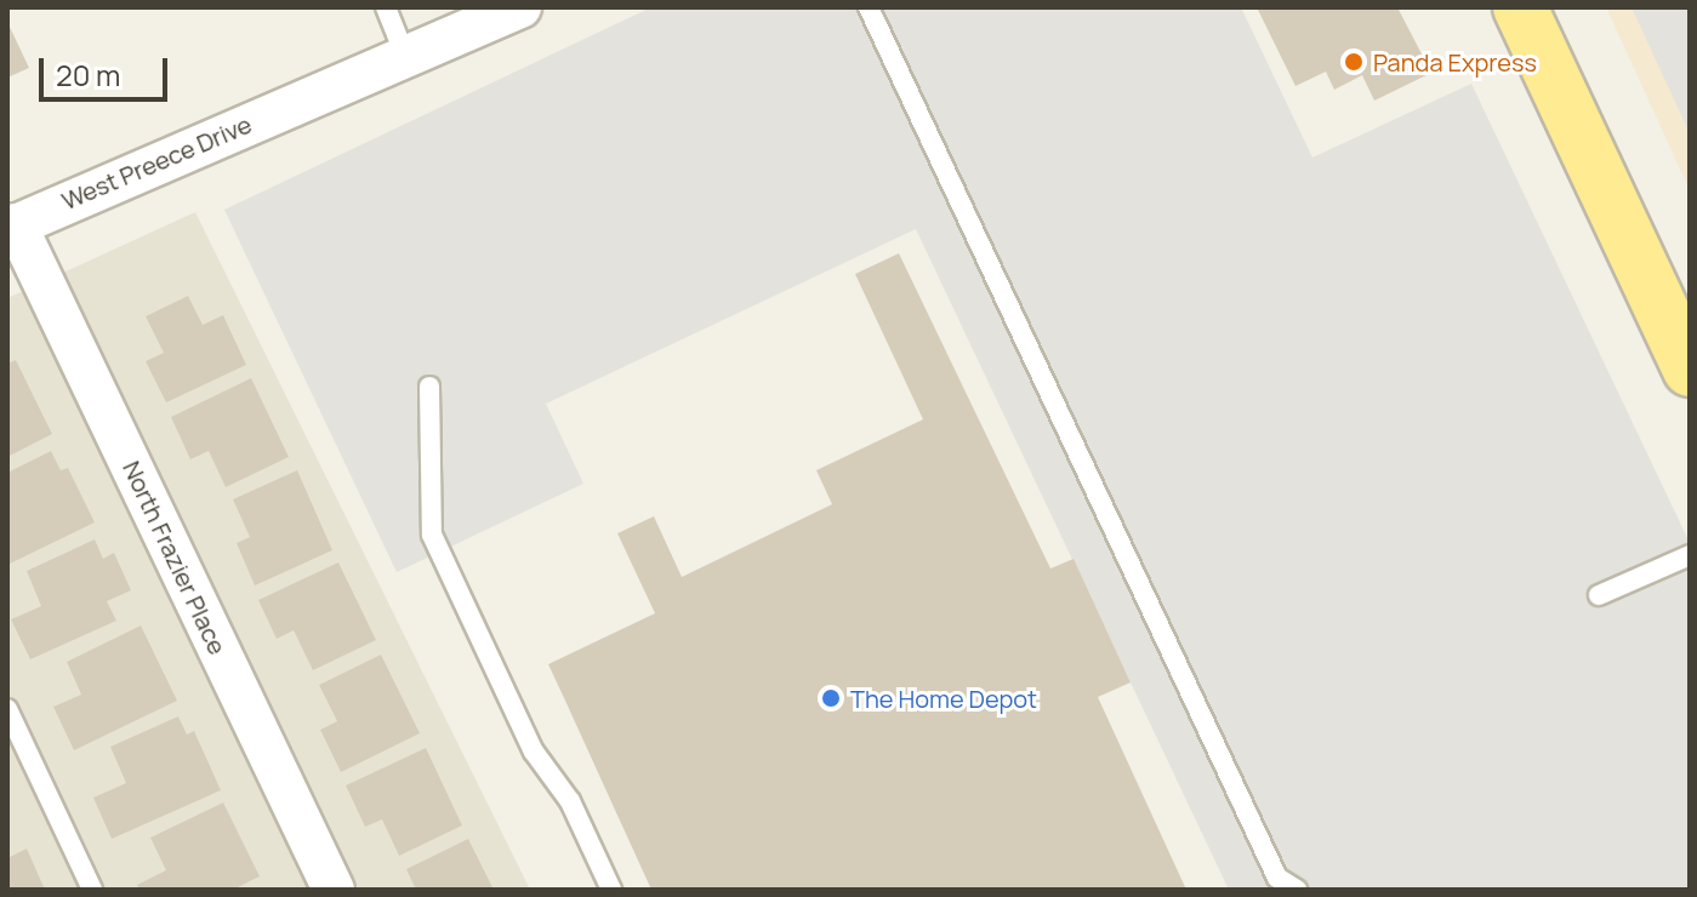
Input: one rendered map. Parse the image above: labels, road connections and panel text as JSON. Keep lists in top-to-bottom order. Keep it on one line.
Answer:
{"streets":{"street":["West Preece Drive","North Frazier Place"]},"crossings":[["West Preece Drive","North Frazier Place"]],"places":["Panda Express","The Home Depot"],"scale_bar":"20 m"}
